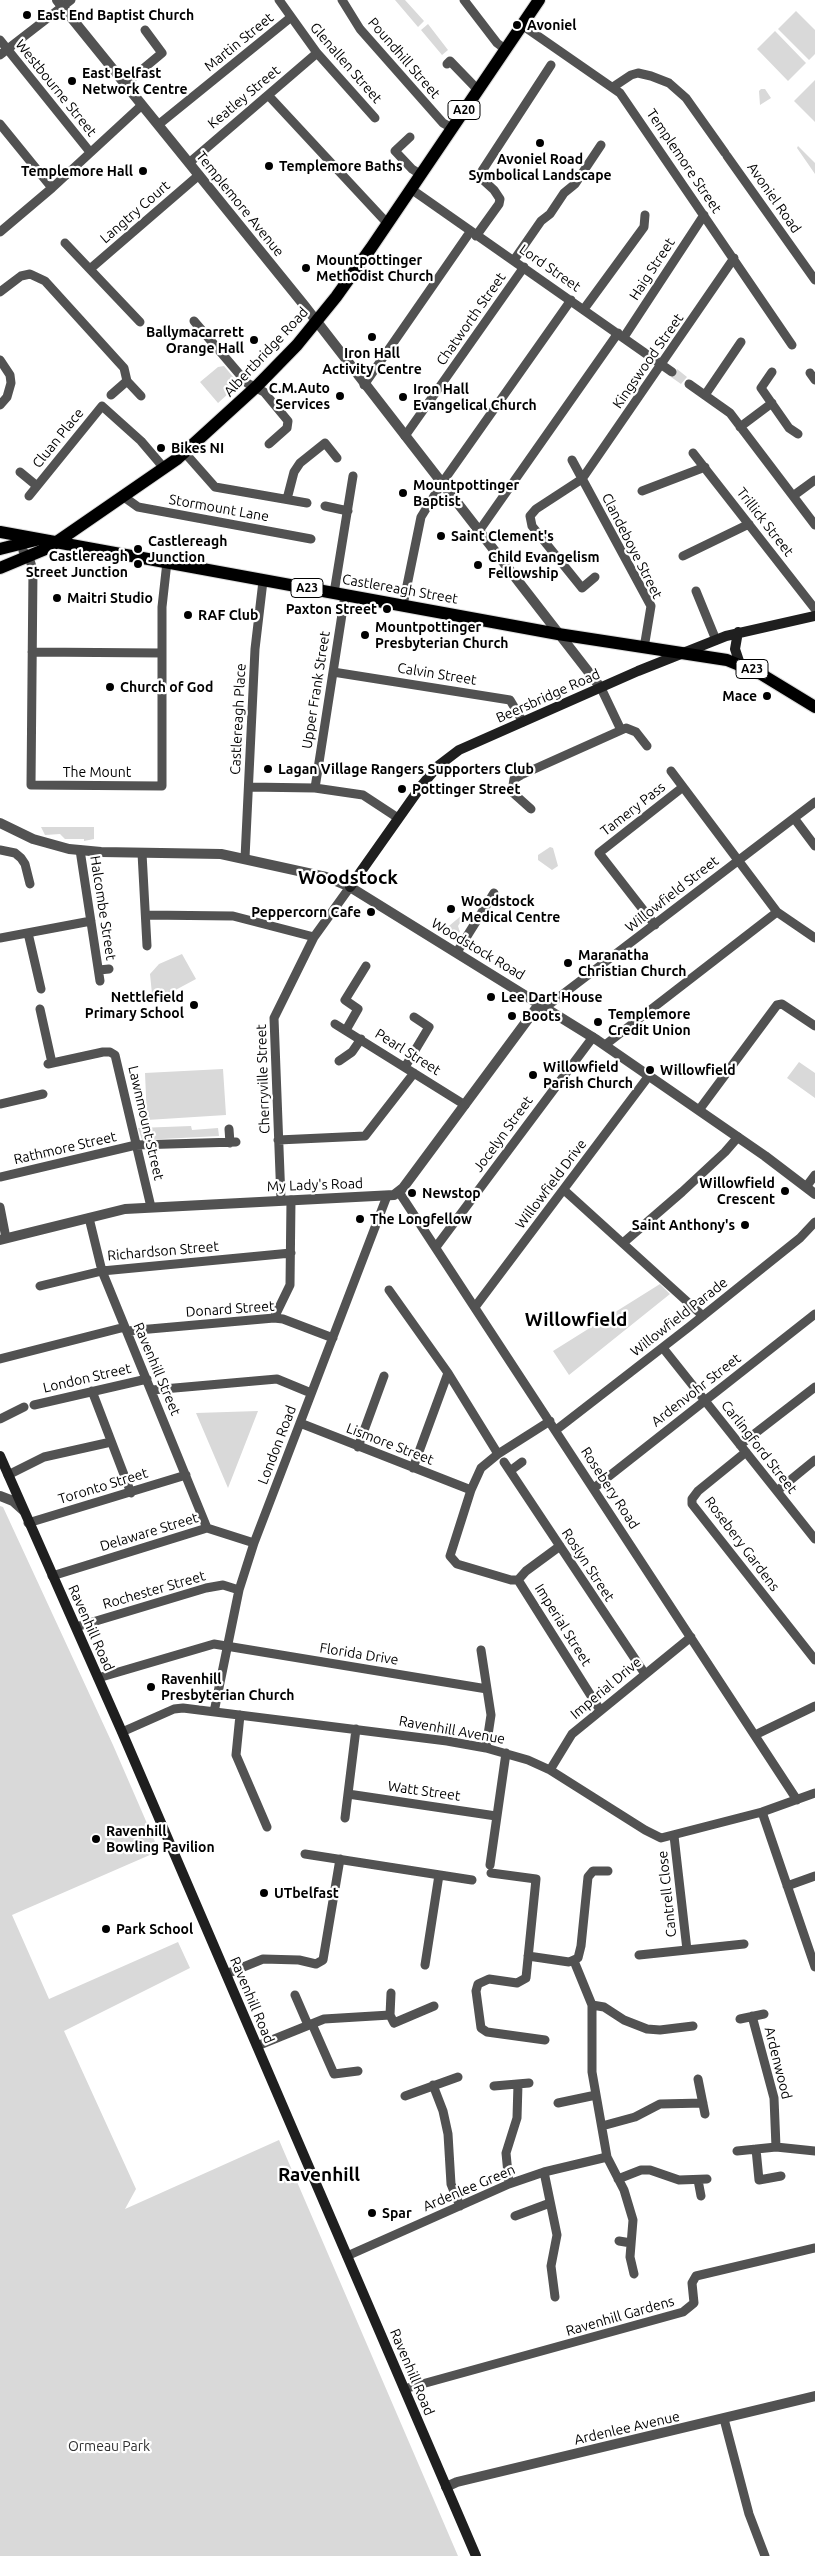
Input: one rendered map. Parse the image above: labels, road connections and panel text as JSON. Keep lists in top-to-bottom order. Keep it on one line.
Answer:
{"streets":{"main road":["A20","Albertbridge Road","A23","Castlereagh Street","Beersbridge Road","Ravenhill Road"],"street":["Martin Street","Poundhill Street","Glenallen Street","Westbourne Street","Keatley Street","Templemore Street","Avoniel Road","Templemore Avenue","Langtry Court","Lord Street","Haig Street","Chatworth Street","Kingswood Street","Cluan Place","Stormount Lane","Trillick Street","Clandeboye Street","Calvin Street","Upper Frank Street","Castlereagh Place","The Mount","Tamery Pass","Willowfield Street","Halcombe Street","Woodstock Road","Pearl Street","Cherryville Street","Lawnmount Street","Jocelyn Street","Rathmore Street","Willowfield Drive","My Lady's Road","Richardson Street","Donard Street","Willowfield Parade","Ravenhill Street","London Street","Ardenvohr Street","Lismore Street","London Road","Carlingford Street","Toronto Street","Rosebery Road","Delaware Street","Rosebery Gardens","Roslyn Street","Rochester Street","Imperial Street","Florida Drive","Imperial Drive","Ravenhill Avenue","Watt Street","Cantrell Close","Ardenwood","Ardenlee Green","Ravenhill Gardens","Ardenlee Avenue"]},"crossings":[["Martin Street","Glenallen Street"],["Martin Street","Templemore Avenue"],["Poundhill Street","Albertbridge Road"],["Glenallen Street","Keatley Street"],["Keatley Street","Templemore Avenue"],["Templemore Street","Avoniel Road"],["Templemore Street","Haig Street"],["Templemore Street","Albertbridge Road"],["Templemore Street","Kingswood Street"],["Templemore Avenue","Langtry Court"],["Templemore Avenue","Haig Street"],["Templemore Avenue","Chatworth Street"],["Templemore Avenue","Albertbridge Road"],["Templemore Avenue","Castlereagh Street"],["Templemore Avenue","Beersbridge Road"],["Lord Street","Haig Street"],["Lord Street","Chatworth Street"],["Lord Street","Albertbridge Road"],["Lord Street","Kingswood Street"],["Albertbridge Road","Cluan Place"],["Albertbridge Road","Stormount Lane"],["Albertbridge Road","A23"],["Albertbridge Road","Castlereagh Street"],["Kingswood Street","Clandeboye Street"],["Clandeboye Street","Castlereagh Street"],["A23","Castlereagh Street"],["A23","Beersbridge Road"],["Castlereagh Street","Upper Frank Street"],["Castlereagh Street","Beersbridge Road"],["Castlereagh Street","Castlereagh Place"],["Castlereagh Street","The Mount"],["Calvin Street","Upper Frank Street"],["Calvin Street","Beersbridge Road"],["Beersbridge Road","Woodstock Road"],["Beersbridge Road","Cherryville Street"],["Castlereagh Place","Woodstock Road"],["Tamery Pass","Willowfield Street"],["Willowfield Street","Woodstock Road"],["Halcombe Street","Woodstock Road"],["Woodstock Road","Cherryville Street"],["Woodstock Road","Jocelyn Street"],["Woodstock Road","Willowfield Drive"],["Cherryville Street","My Lady's Road"],["Cherryville Street","Richardson Street"],["Cherryville Street","Donard Street"],["Lawnmount Street","Rathmore Street"],["Lawnmount Street","My Lady's Road"],["Jocelyn Street","Rosebery Road"],["Willowfield Drive","Rosebery Road"],["My Lady's Road","Ravenhill Street"],["My Lady's Road","London Road"],["My Lady's Road","Rosebery Road"],["Richardson Street","Ravenhill Street"],["Donard Street","Ravenhill Street"],["Donard Street","London Road"],["Willowfield Parade","Carlingford Street"],["Willowfield Parade","Rosebery Road"],["Ravenhill Street","London Street"],["Ravenhill Street","Toronto Street"],["Ravenhill Street","Delaware Street"],["Ardenvohr Street","Carlingford Street"],["Ardenvohr Street","Rosebery Road"],["Lismore Street","London Road"],["Lismore Street","Imperial Street"],["London Road","Delaware Street"],["London Road","Rochester Street"],["London Road","Florida Drive"],["London Road","Ravenhill Avenue"],["Carlingford Street","Rosebery Gardens"],["Toronto Street","Ravenhill Road"],["Rosebery Road","Imperial Street"],["Rosebery Road","Imperial Drive"],["Rosebery Road","Ravenhill Avenue"],["Delaware Street","Ravenhill Road"],["Roslyn Street","Imperial Street"],["Roslyn Street","Imperial Drive"],["Rochester Street","Ravenhill Road"],["Imperial Street","Imperial Drive"],["Ravenhill Road","Florida Drive"],["Ravenhill Road","Ravenhill Avenue"],["Ravenhill Road","Ardenlee Green"],["Ravenhill Road","Ravenhill Gardens"],["Ravenhill Road","Ardenlee Avenue"],["Imperial Drive","Ravenhill Avenue"],["Ravenhill Avenue","Cantrell Close"]],"districts":["Woodstock","Willowfield","Ravenhill"],"parks":["Ormeau Park"],"places":["East End Baptist Church","Avoniel","East Belfast Network Centre","Avoniel Road Symbolical Landscape","Templemore Baths","Templemore Hall","Mountpottinger Methodist Church","Iron Hall Activity Centre","Ballymacarrett Orange Hall","C.M.Auto Services","Iron Hall Evangelical Church","Bikes NI","Mountpottinger Baptist","Saint Clement's","Castlereagh Junction","Castlereagh Street Junction","Child Evangelism Fellowship","Maitri Studio","Paxton Street","RAF Club","Mountpottinger Presbyterian Church","Church of God","Mace","Lagan Village Rangers Supporters Club","Pottinger Street","Woodstock Medical Centre","Peppercorn Cafe","Maranatha Christian Church","Lee Dart House","Nettlefield Primary School","Boots","Templemore Credit Union","Willowfield","Willowfield Parish Church","Willowfield Crescent","Newstop","The Longfellow","Saint Anthony's","Ravenhill Presbyterian Church","Ravenhill Bowling Pavilion","UTbelfast","Park School","Spar"]}
